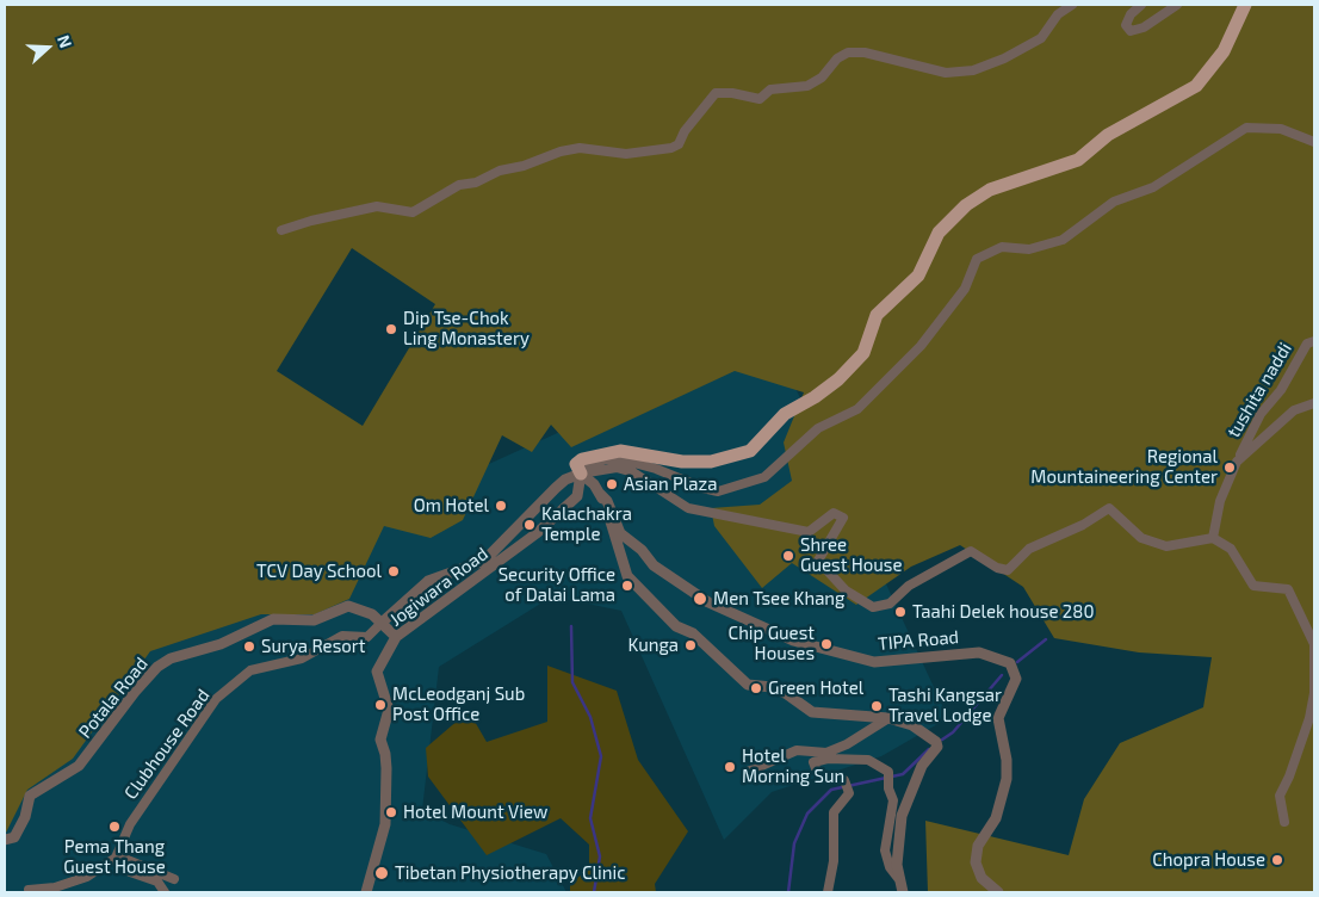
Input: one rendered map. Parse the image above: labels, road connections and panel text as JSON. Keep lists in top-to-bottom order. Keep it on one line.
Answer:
{"streets":{"street":["tushita naddi","Jogiwara Road","TIPA Road","Potala Road","Clubhouse Road"]},"crossings":[["Potala Road","Clubhouse Road"]],"places":["Dip Tse-Chok Ling Monastery","Regional Mountaineering Center","Asian Plaza","Om Hotel","Kalachakra Temple","Shree Guest House","TCV Day School","Security Office of Dalai Lama","Men Tsee Khang","Taahi Delek house 280","Chip Guest Houses","Kunga","Surya Resort","Green Hotel","McLeodganj Sub Post Office","Tashi Kangsar Travel Lodge","Hotel Morning Sun","Hotel Mount View","Pema Thang Guest House","Chopra House","Tibetan Physiotherapy Clinic"],"north":"right"}
